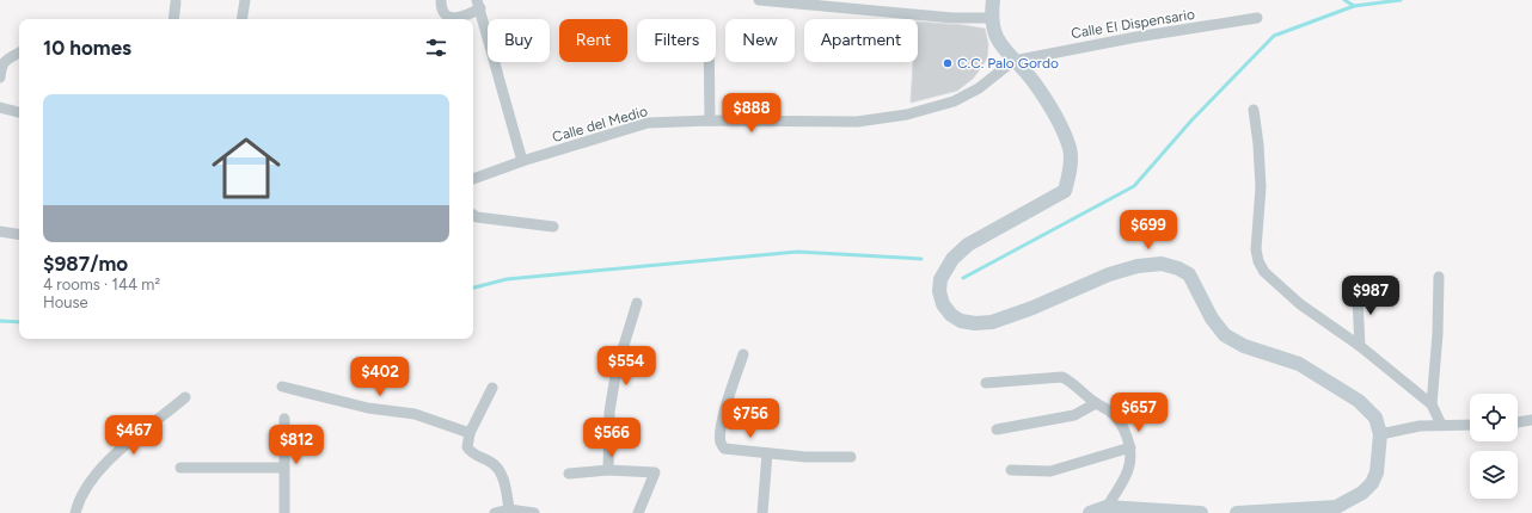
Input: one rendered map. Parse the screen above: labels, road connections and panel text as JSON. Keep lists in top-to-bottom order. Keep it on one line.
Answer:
{"streets":{"street":["Calle El Dispensario","Calle del Medio"]},"crossings":[["Calle El Dispensario","Calle del Medio"]],"places":["C.C. Palo Gordo"],"page":{"chip":["Buy","Rent","Filters","New","Apartment"],"heading":"10 homes","list":[{"name":"$987/mo","note":"4 rooms · 144 m² · House"}],"price":["$888","$699","$987","$554","$402","$657","$756","$467","$566","$812"]}}
